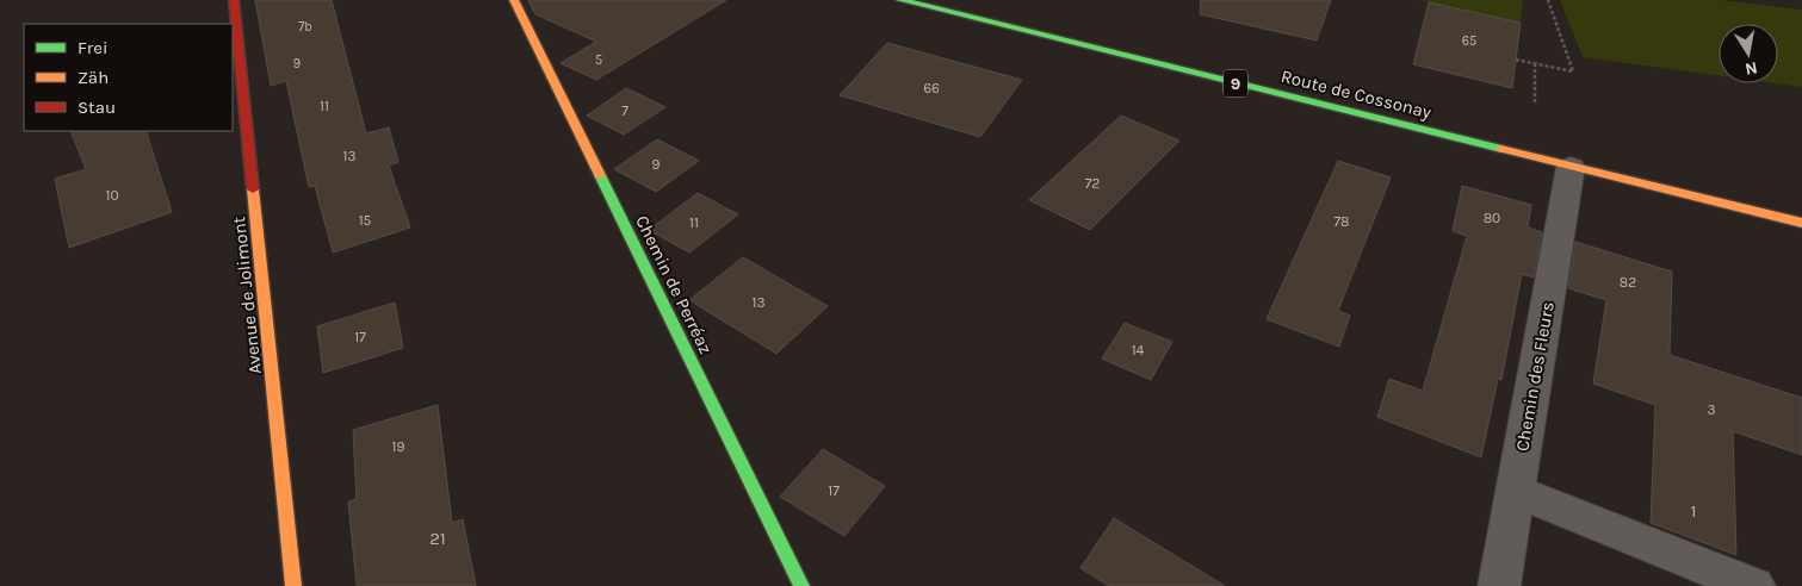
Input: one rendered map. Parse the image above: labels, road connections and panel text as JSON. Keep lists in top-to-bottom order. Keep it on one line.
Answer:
{"streets":{"street":["9","Route de Cossonay","Chemin de Perréaz","Avenue de Jolimont","Chemin des Fleurs"]},"crossings":[["Route de Cossonay","Chemin des Fleurs"]],"house_numbers":["7b","65","5","9","66","11","7","13","9","72","10","80","15","78","11","82","13","17","14","3","19","17","1","21"],"legend":["Frei","Zäh","Stau"],"north":"bottom"}
